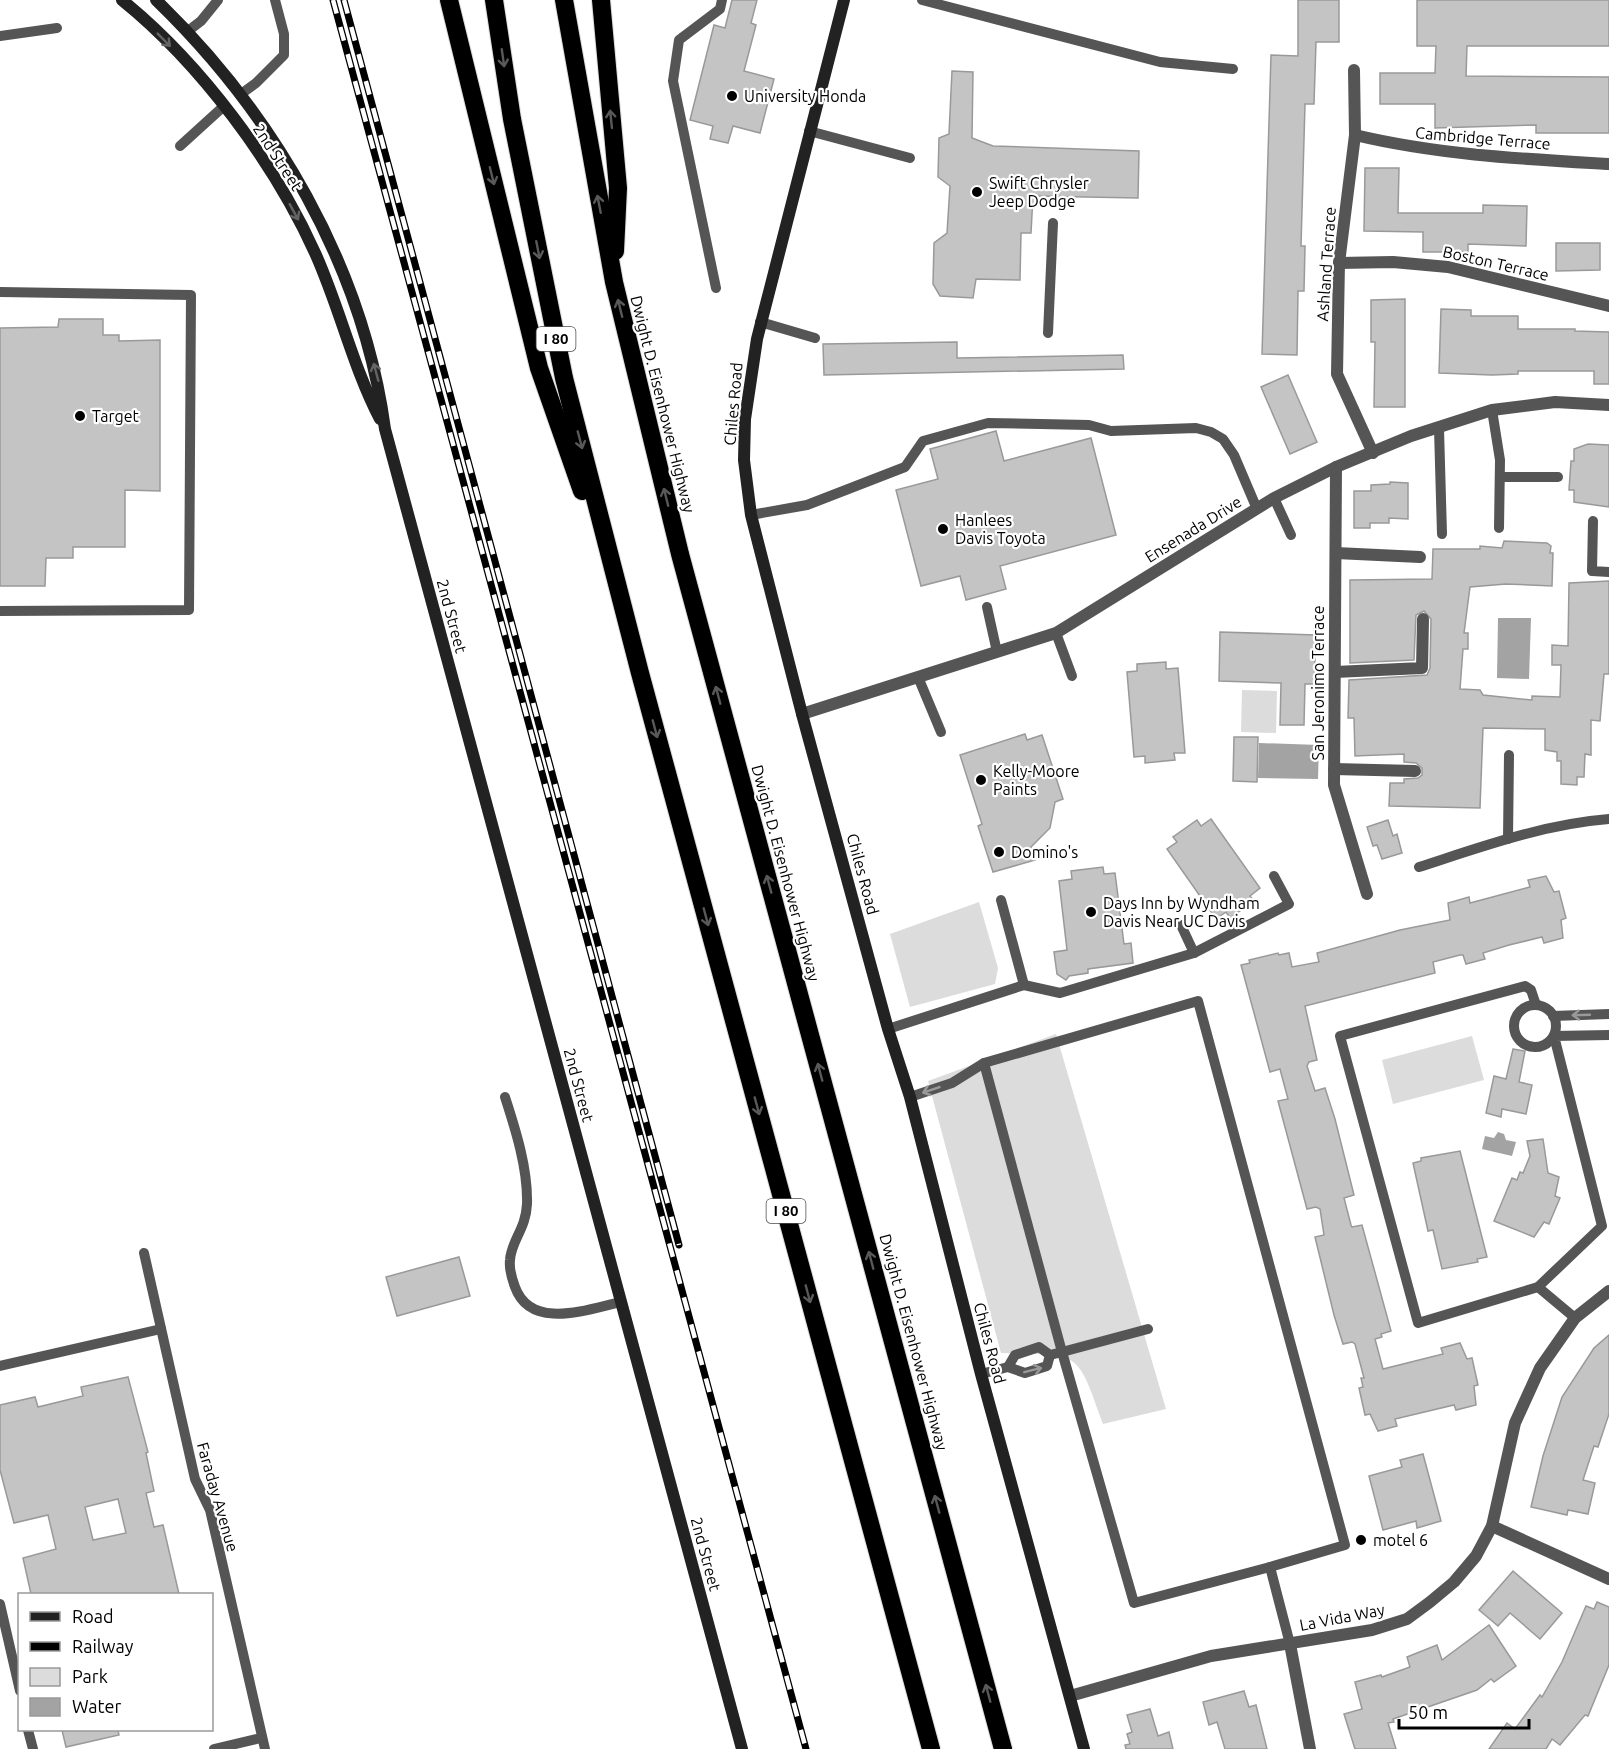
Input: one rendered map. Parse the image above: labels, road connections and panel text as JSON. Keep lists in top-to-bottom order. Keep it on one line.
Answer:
{"streets":{"highway":["I 80","Dwight D. Eisenhower Highway"],"street":["Cambridge Terrace","2nd Street","Boston Terrace","Ashland Terrace","Chiles Road","Ensenada Drive","San Jeronimo Terrace","La Vida Way"],"lane":["Faraday Avenue"]},"crossings":[["Cambridge Terrace","Ashland Terrace"],["Boston Terrace","Ashland Terrace"],["Ashland Terrace","Ensenada Drive"],["Chiles Road","Ensenada Drive"],["Chiles Road","La Vida Way"],["Ensenada Drive","San Jeronimo Terrace"]],"places":["University Honda","Swift Chrysler Jeep Dodge","Target","Hanlees Davis Toyota","Kelly-Moore Paints","Domino's","Days Inn by Wyndham Davis Near UC Davis","motel 6"],"legend":["Road","Railway","Park","Water"],"scale_bar":"50 m"}
